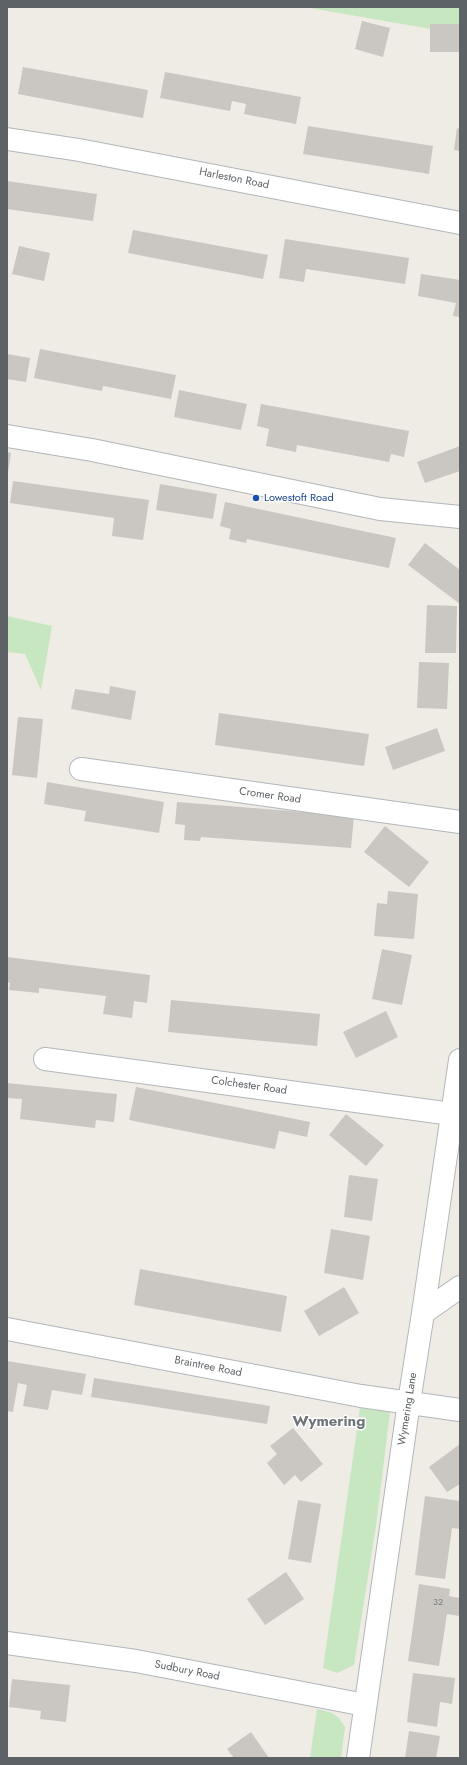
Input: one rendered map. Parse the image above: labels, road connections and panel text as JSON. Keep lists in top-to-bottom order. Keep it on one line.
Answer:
{"streets":{"street":["Harleston Road","Cromer Road","Colchester Road","Braintree Road","Wymering Lane","Sudbury Road"]},"crossings":[["Colchester Road","Wymering Lane"],["Braintree Road","Wymering Lane"],["Wymering Lane","Sudbury Road"]],"districts":["Wymering"],"places":["Lowestoft Road"],"house_numbers":["32"]}
